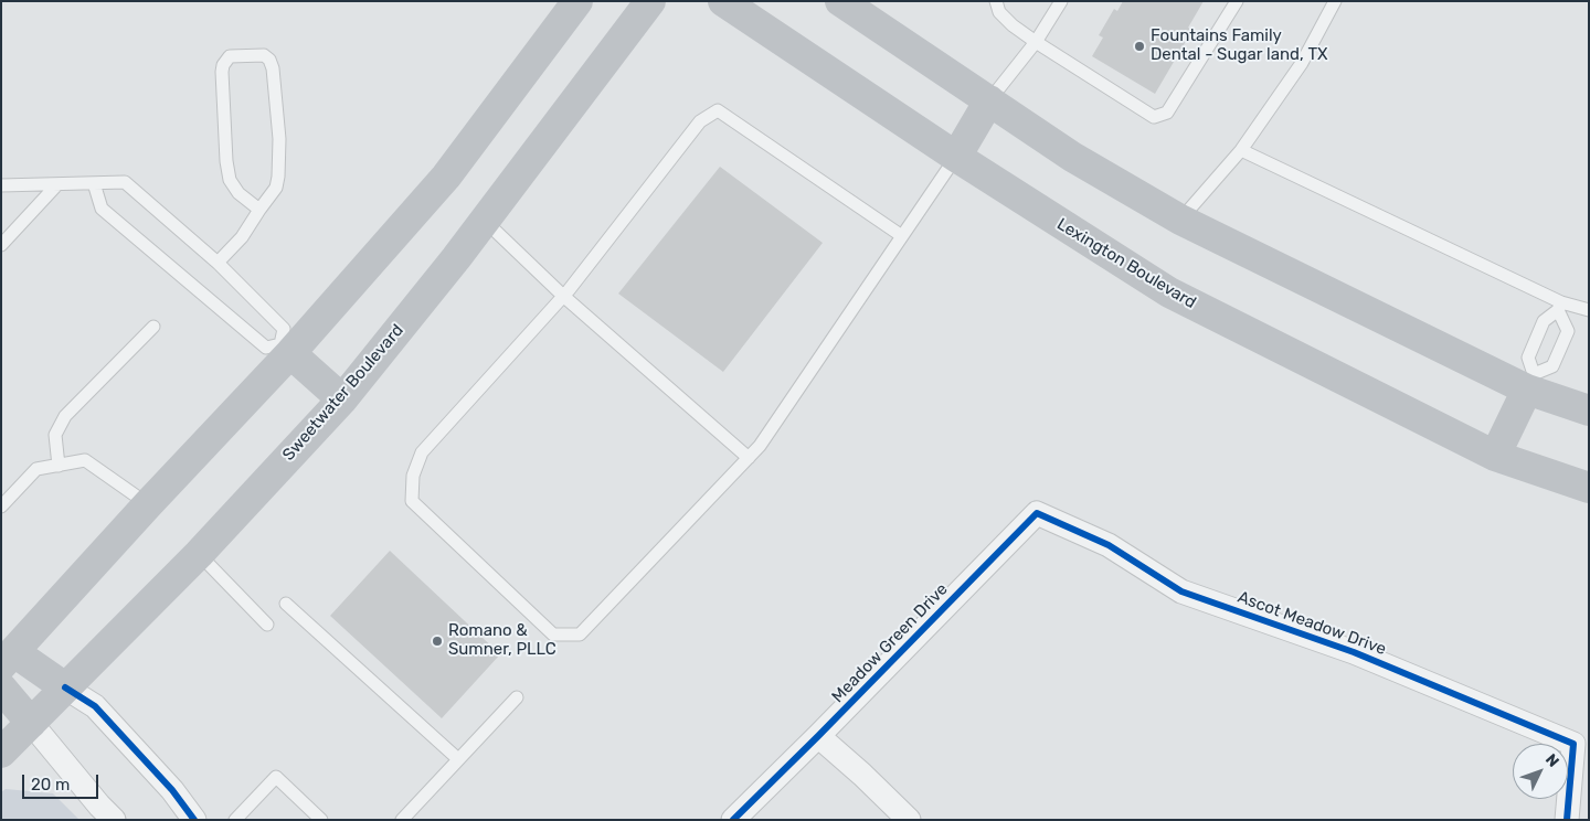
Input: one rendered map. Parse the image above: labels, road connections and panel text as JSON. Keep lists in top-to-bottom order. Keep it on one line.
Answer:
{"streets":{"main road":["Lexington Boulevard","Sweetwater Boulevard"],"street":["Ascot Meadow Drive","Meadow Green Drive"]},"crossings":[["Ascot Meadow Drive","Meadow Green Drive"]],"places":["Fountains Family Dental - Sugar land, TX","Romano & Sumner, PLLC"],"scale_bar":"20 m","north":"top right"}
